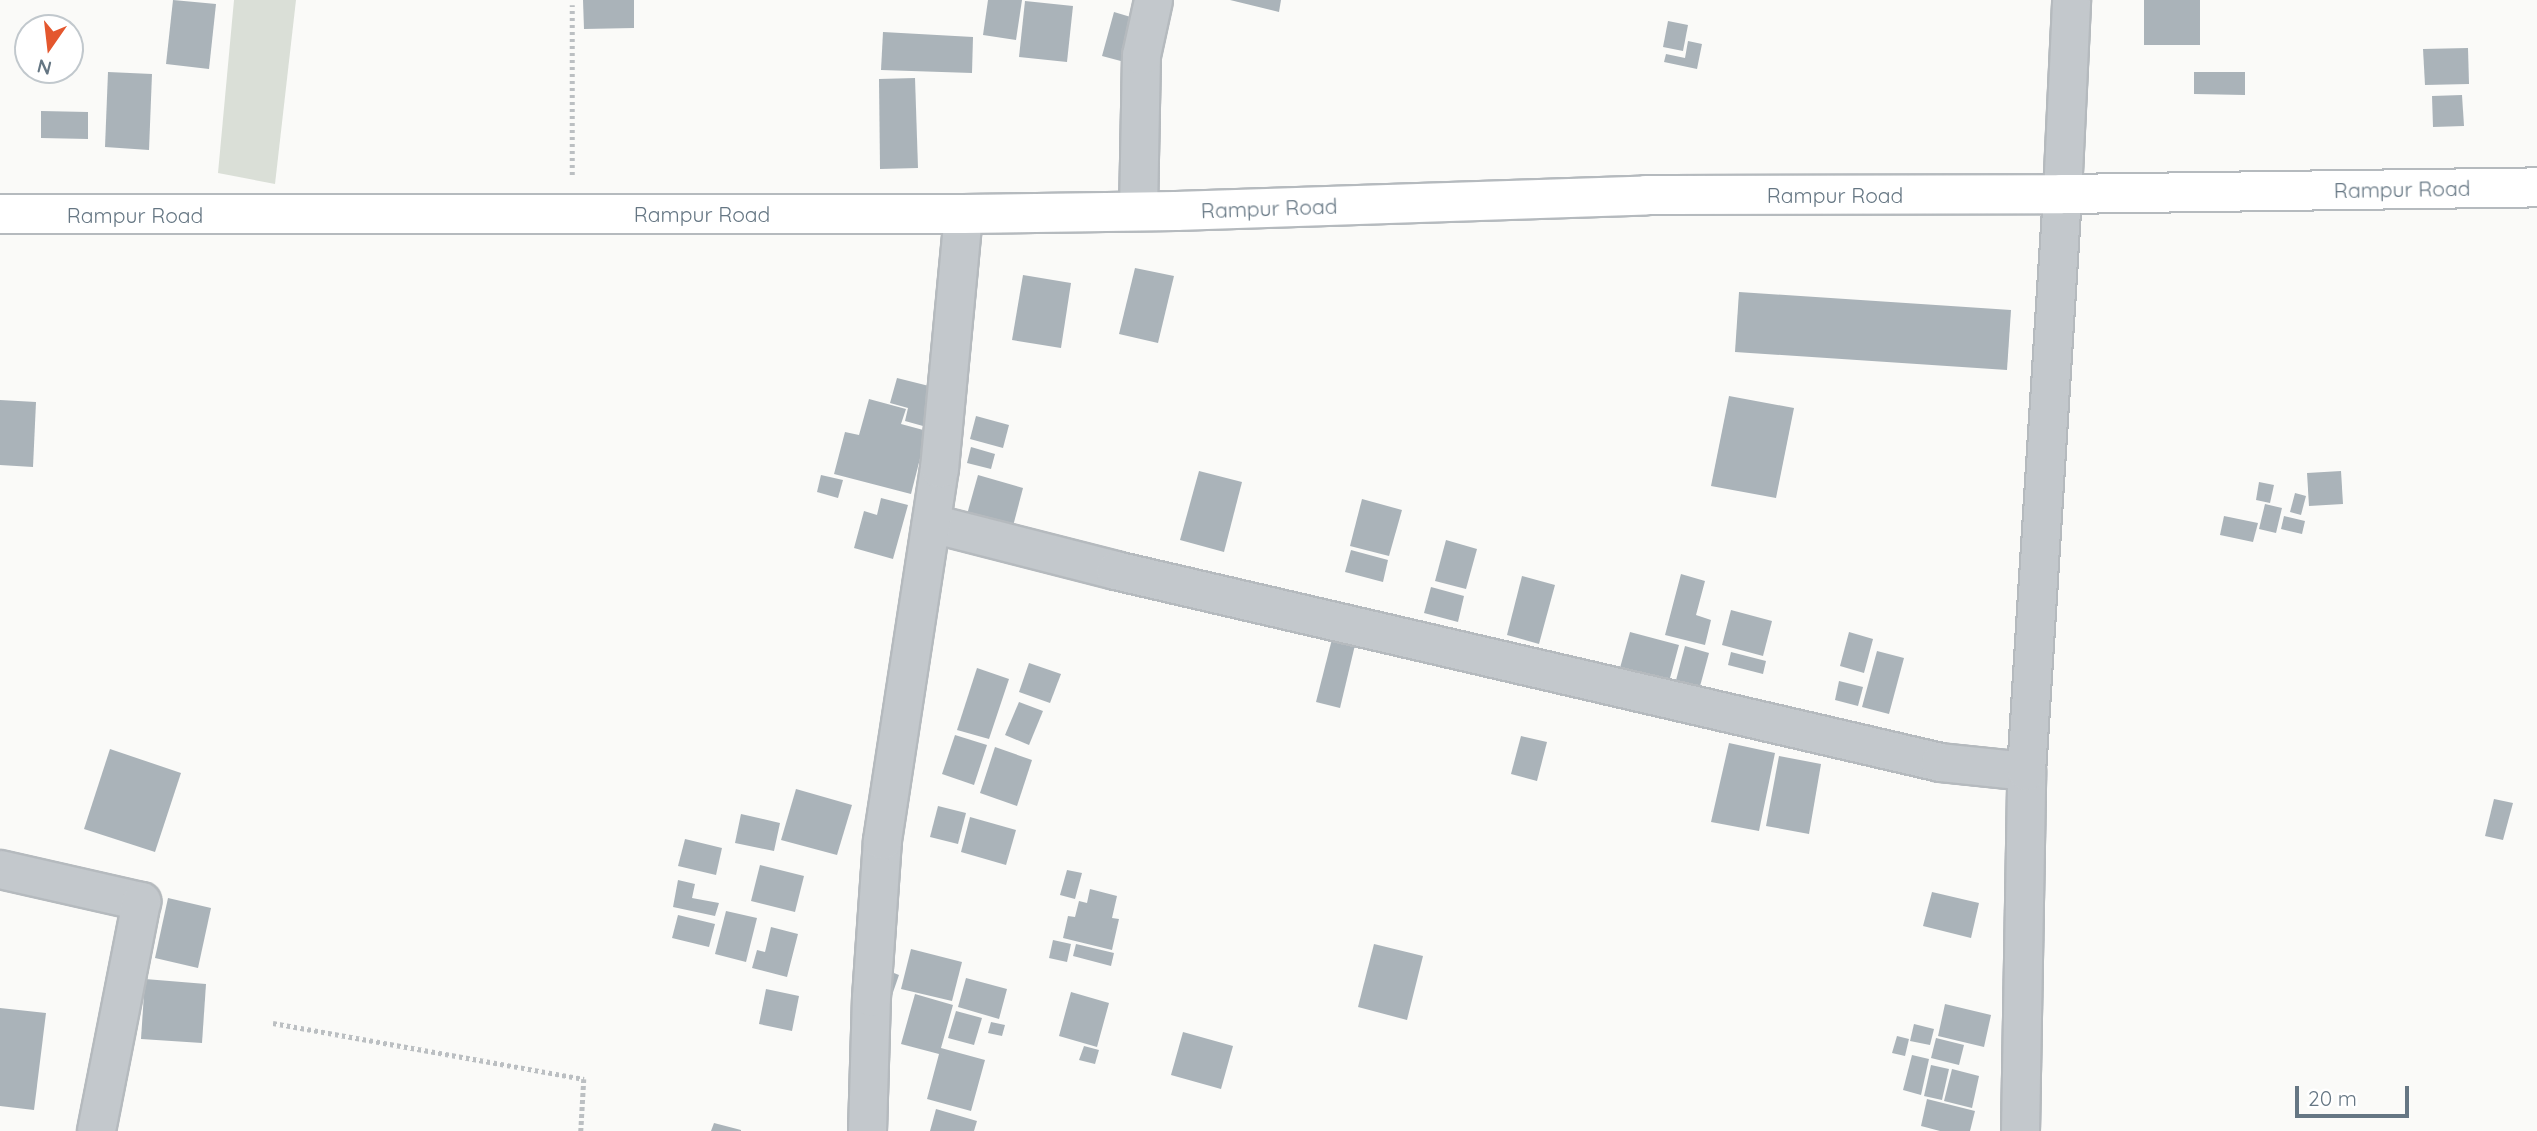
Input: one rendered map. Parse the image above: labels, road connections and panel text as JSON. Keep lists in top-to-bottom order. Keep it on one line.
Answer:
{"streets":{"main road":["Rampur Road"]},"scale_bar":"20 m","north":"bottom"}
